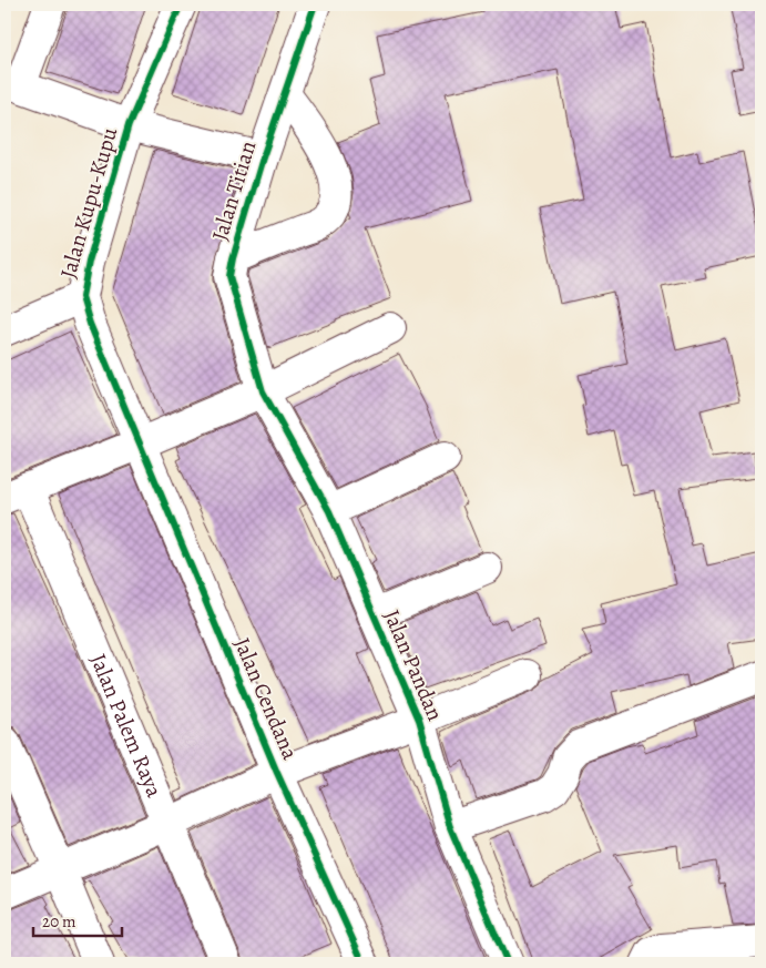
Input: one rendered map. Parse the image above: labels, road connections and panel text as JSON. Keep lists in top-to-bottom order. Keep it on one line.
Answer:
{"streets":{"street":["Jalan Titian","Jalan Kupu-Kupu","Jalan Pandan","Jalan Cendana","Jalan Palem Raya"]},"crossings":[["Jalan Titian","Jalan Pandan"],["Jalan Kupu-Kupu","Jalan Cendana"]],"scale_bar":"20 m"}
